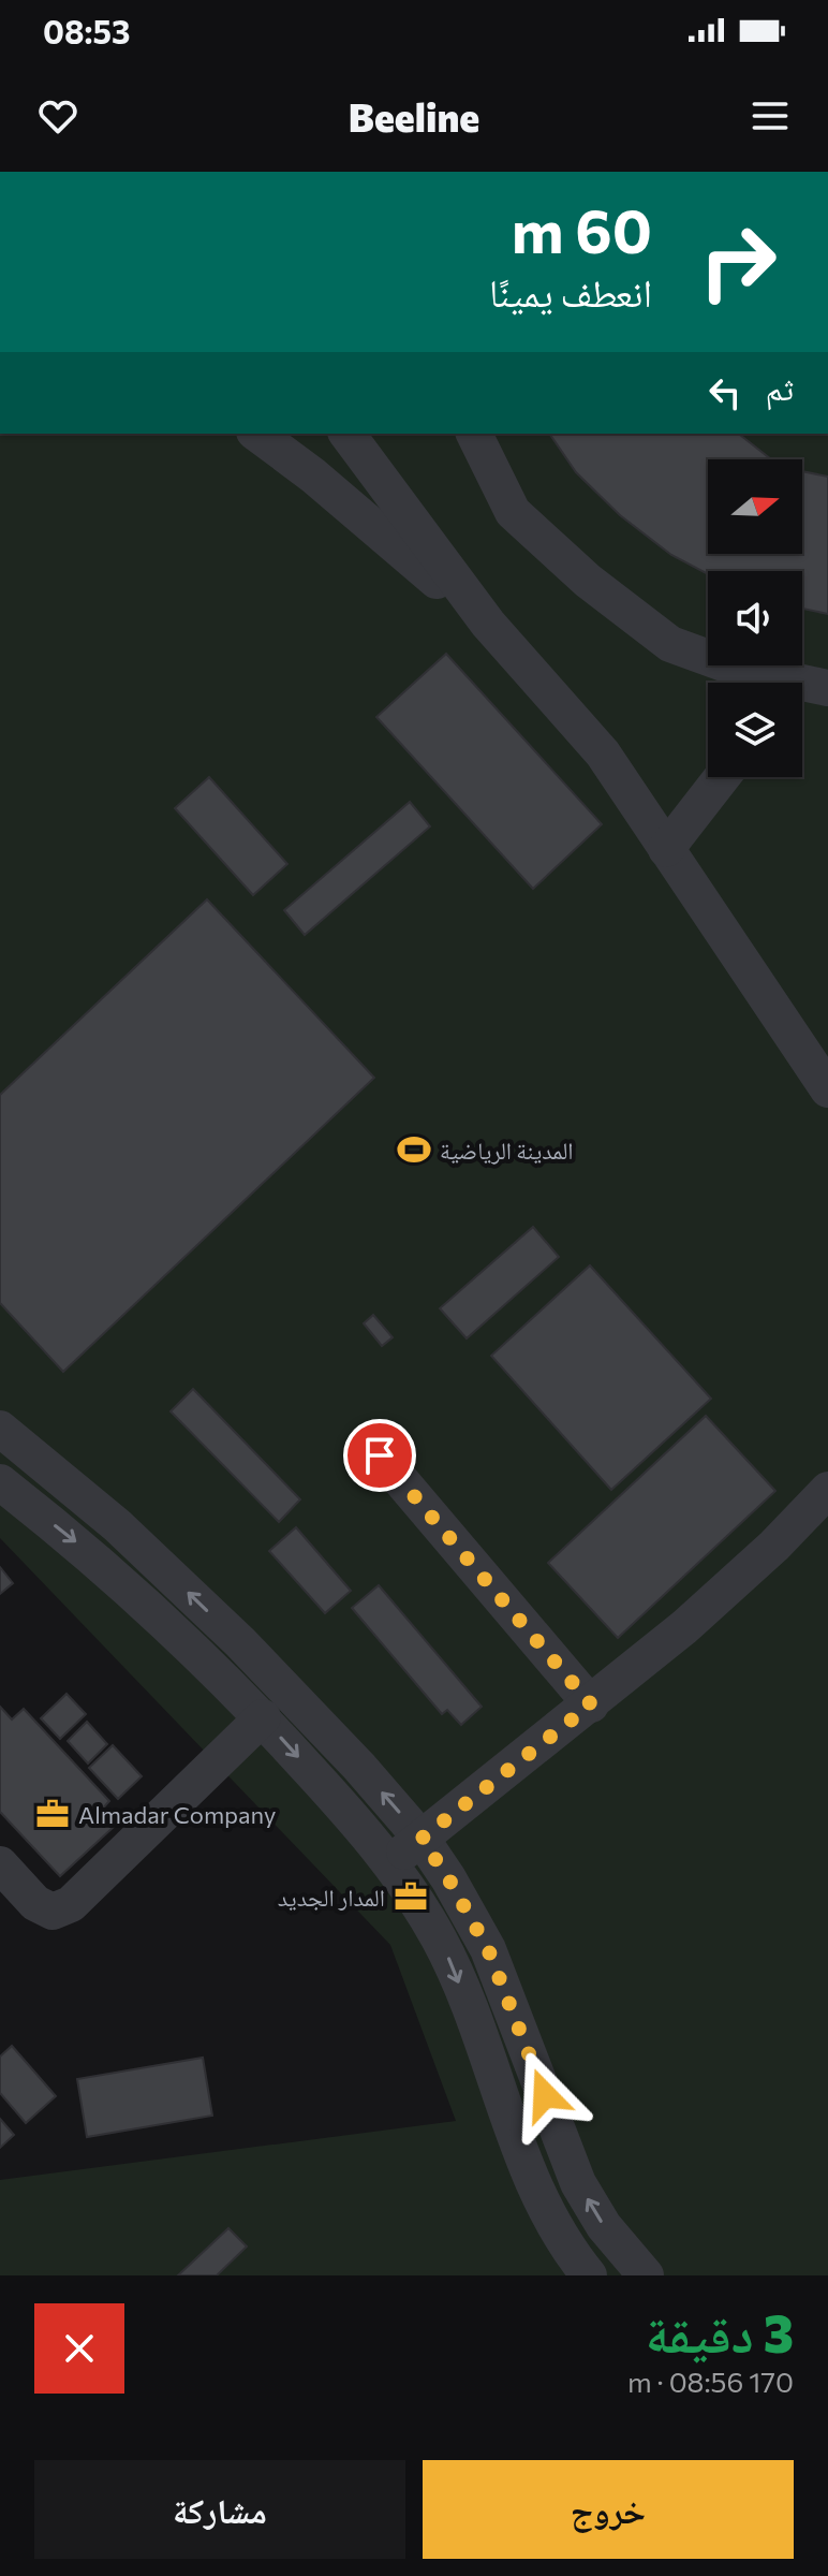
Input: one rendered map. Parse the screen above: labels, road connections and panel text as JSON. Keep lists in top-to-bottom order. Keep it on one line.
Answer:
{"places":{"sports":["المدينة الرياضية"],"office":["Almadar Company","المدار الجديد"]},"north":"right","page":{"status":"08:53","header":"Beeline","turn":["60 m","انعطف يمينًا"],"then":"ثم","heading":["3 دقيقة","170 m · 08:56"],"buttons":["خروج","مشاركة"]}}
